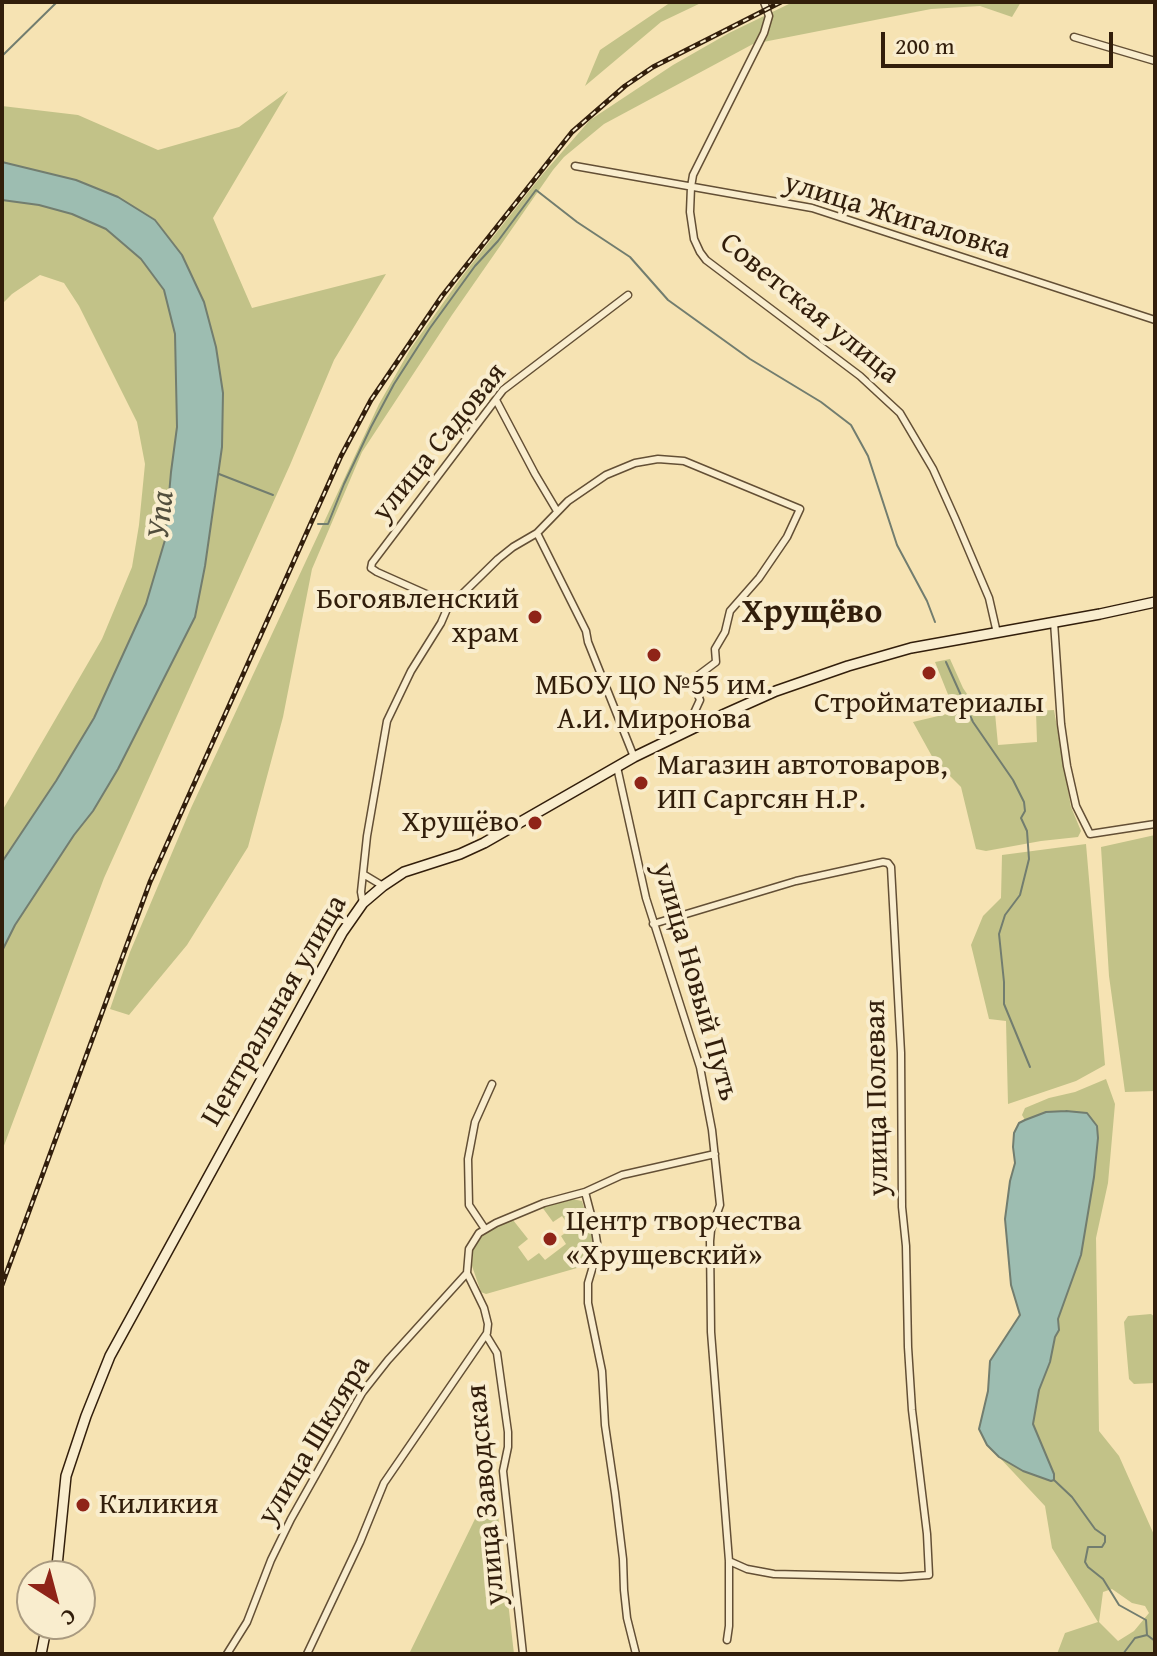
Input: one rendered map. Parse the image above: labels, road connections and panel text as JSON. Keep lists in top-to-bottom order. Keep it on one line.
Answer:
{"streets":{"main road":["Центральная улица"],"street":["улица Жигаловка","Советская улица","улица Садовая","улица Новый Путь","улица Полевая","улица Шкляра","улица Заводская"]},"crossings":[["улица Жигаловка","Советская улица"],["Советская улица","Центральная улица"],["улица Новый Путь","Центральная улица"],["улица Новый Путь","улица Полевая"],["улица Шкляра","улица Заводская"]],"districts":["Хрущёво"],"water":["Упа"],"places":["Богоявленский храм","МБОУ ЦО №55 им. А.И. Миронова","Стройматериалы","Магазин автотоваров, ИП Саргсян Н.Р.","Хрущёво","Центр творчества «Хрущевский»","Киликия"],"scale_bar":"200 m","north":"bottom right"}
